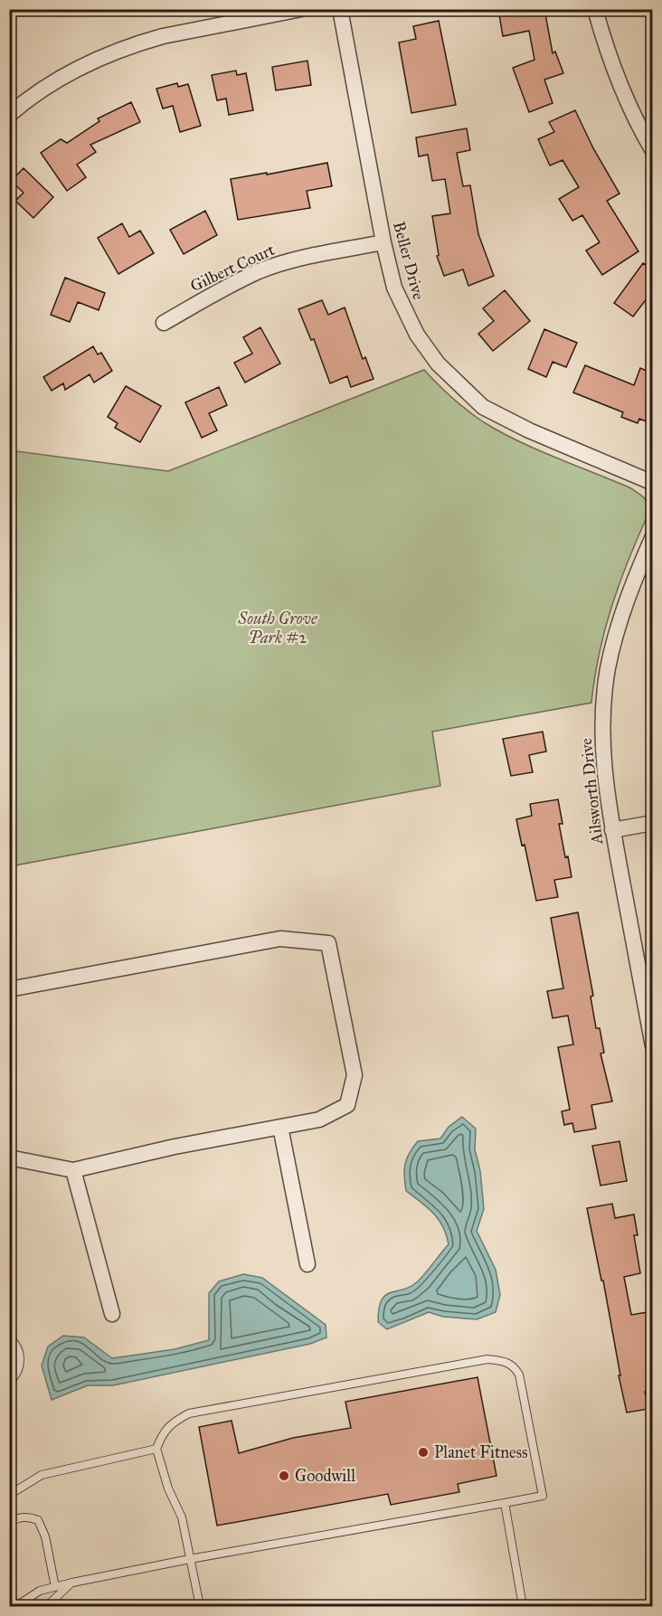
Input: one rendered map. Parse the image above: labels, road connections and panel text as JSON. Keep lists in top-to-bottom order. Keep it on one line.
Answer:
{"streets":{"street":["Beller Drive","Gilbert Court","Ailsworth Drive"]},"crossings":[["Beller Drive","Gilbert Court"]],"parks":["South Grove Park #2"],"places":["Planet Fitness","Goodwill"]}
